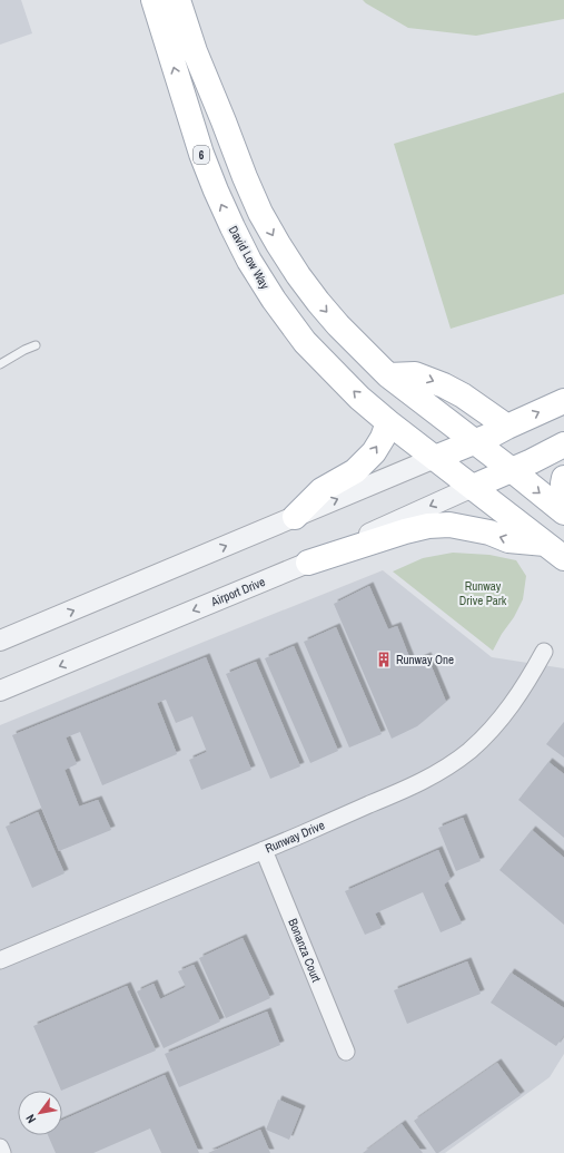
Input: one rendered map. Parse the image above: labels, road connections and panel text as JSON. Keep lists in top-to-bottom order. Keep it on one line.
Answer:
{"streets":{"main road":["6","David Low Way"],"street":["Airport Drive","Runway Drive","Bonanza Court"]},"crossings":[["David Low Way","Airport Drive"],["Runway Drive","Bonanza Court"]],"parks":["Runway Drive Park"],"places":{"building":["Runway One"]},"north":"bottom left"}
